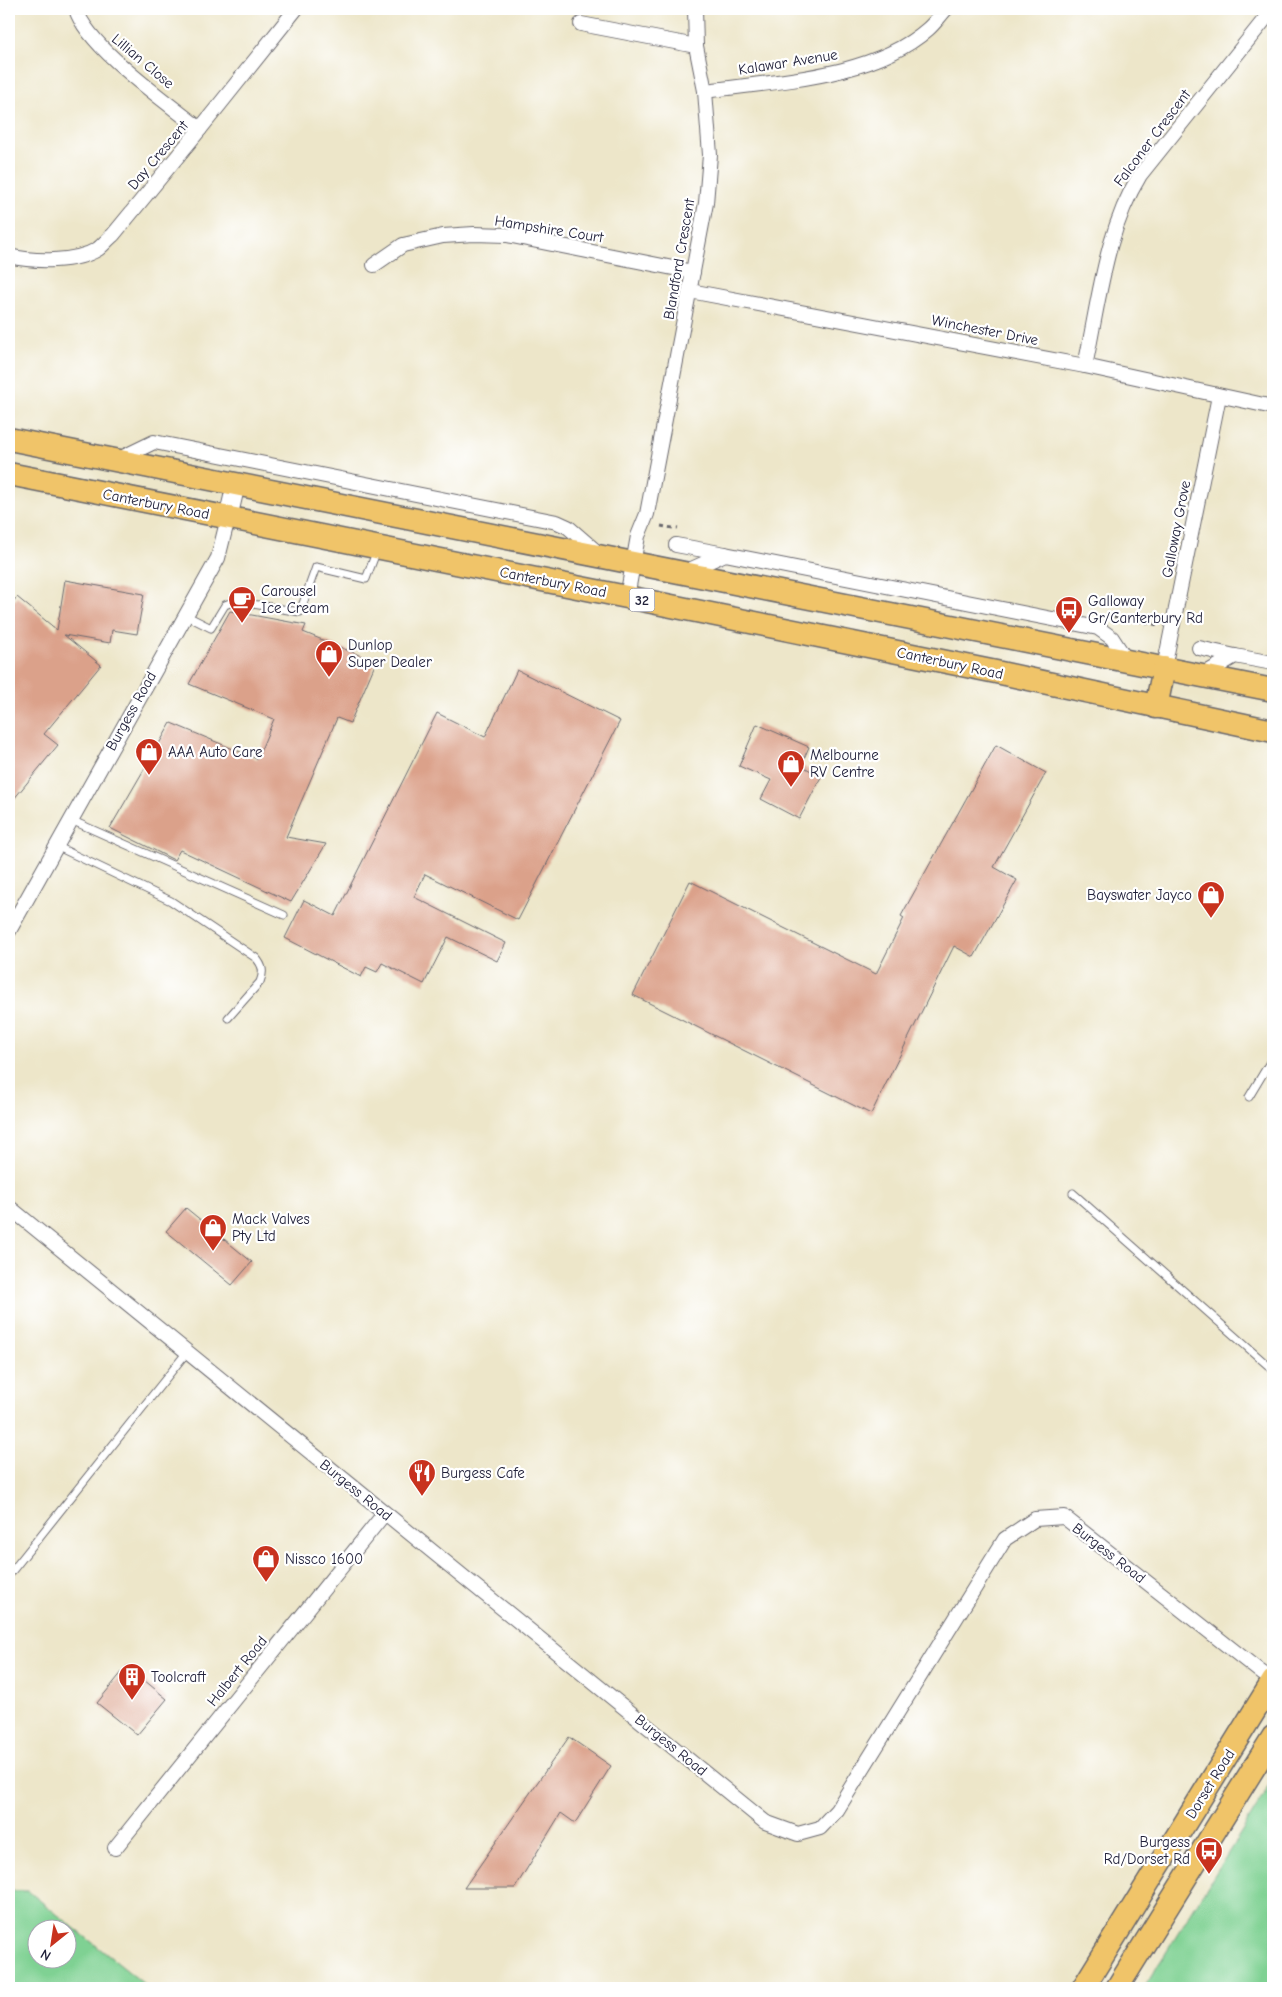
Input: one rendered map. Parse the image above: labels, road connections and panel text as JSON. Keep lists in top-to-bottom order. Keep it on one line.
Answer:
{"streets":{"main road":["Canterbury Road","32","Dorset Road"],"street":["Lillian Close","Kalawar Avenue","Falconer Crescent","Day Crescent","Hampshire Court","Blandford Crescent","Winchester Drive","Galloway Grove","Burgess Road","Halbert Road"]},"crossings":[["Lillian Close","Day Crescent"],["Kalawar Avenue","Blandford Crescent"],["Falconer Crescent","Winchester Drive"],["Hampshire Court","Blandford Crescent"],["Blandford Crescent","Winchester Drive"],["Blandford Crescent","Canterbury Road"],["Blandford Crescent","32"],["Winchester Drive","Galloway Grove"],["Canterbury Road","Burgess Road"],["Galloway Grove","32"],["32","Burgess Road"],["Burgess Road","Halbert Road"],["Burgess Road","Dorset Road"]],"places":{"cafe":["Carousel Ice Cream"],"bus stop":["Galloway Gr/Canterbury Rd","Burgess Rd/Dorset Rd"],"shop":["Dunlop Super Dealer","AAA Auto Care","Melbourne RV Centre","Bayswater Jayco","Mack Valves Pty Ltd","Nissco 1600"],"restaurant":["Burgess Cafe"],"building":["Toolcraft"]},"north":"bottom left"}
